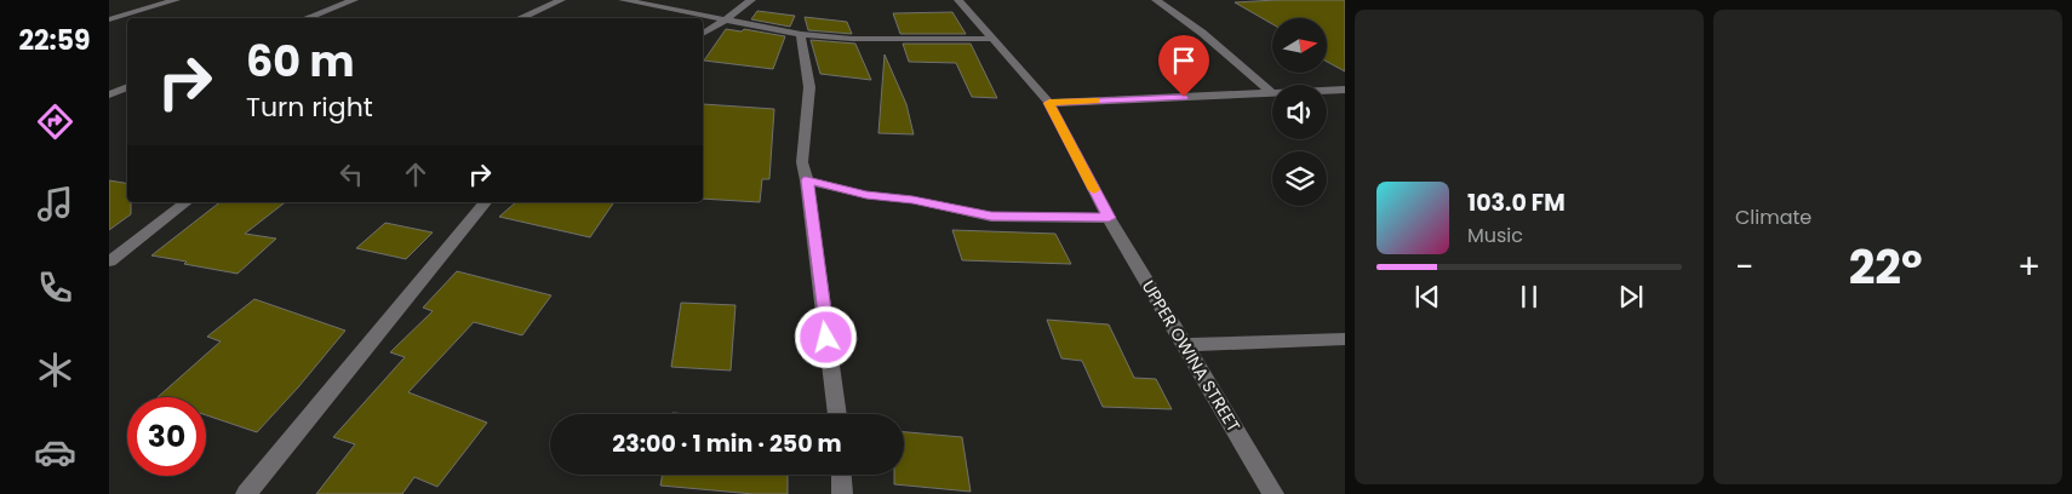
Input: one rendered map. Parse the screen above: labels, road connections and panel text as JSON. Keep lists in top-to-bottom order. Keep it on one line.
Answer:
{"streets":{"street":["UPPER OWINA STREET"]},"north":"right","page":{"tabs":"22:59","tile":"Climate","turn":["60 m","Turn right"],"song":["103.0 FM","Music"],"heat":["−","22°","+"],"limit":"30","trip":"23:00 · 1 min · 250 m"}}
